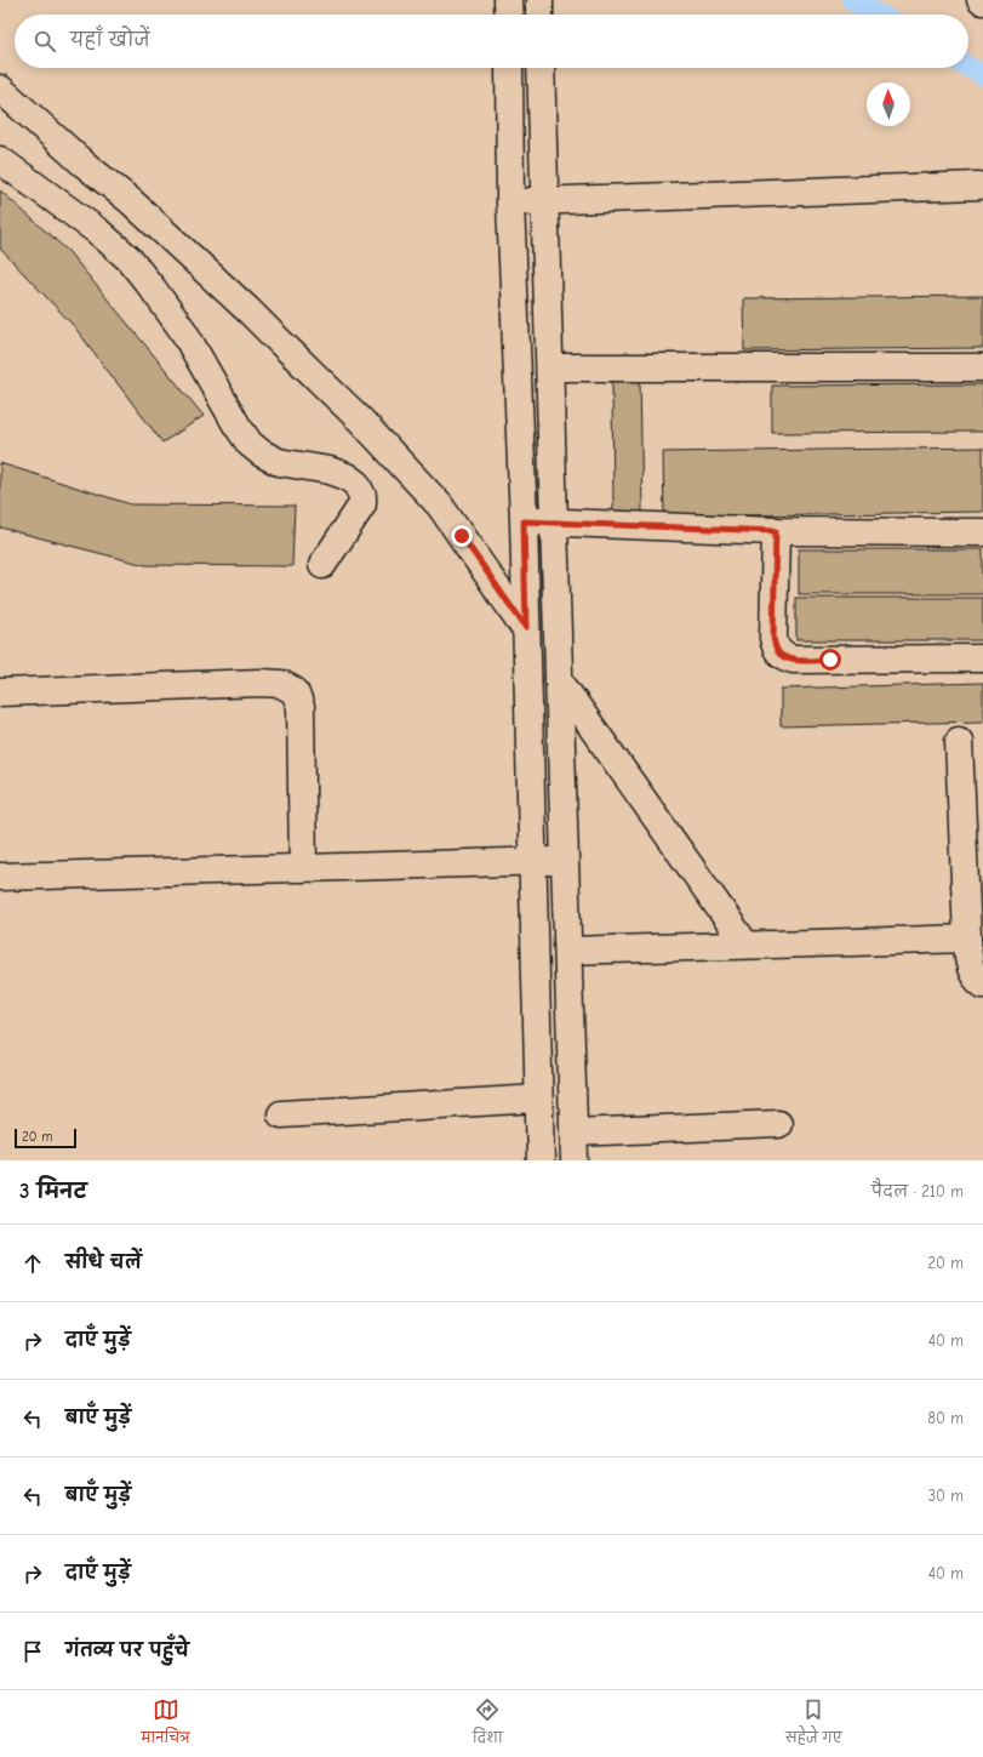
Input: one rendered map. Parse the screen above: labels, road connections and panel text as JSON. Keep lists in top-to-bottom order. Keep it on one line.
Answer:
{"scale_bar":"20 m","north":"top","page":{"search":"यहाँ खोजें","scale":"20 m","heading":["3 मिनट","पैदल · 210 m"],"list":[["सीधे चलें","20 m"],["दाएँ मुड़ें","40 m"],["बाएँ मुड़ें","80 m"],["बाएँ मुड़ें","30 m"],["दाएँ मुड़ें","40 m"],"गंतव्य पर पहुँचे"],"nav":["मानचित्र","दिशा","सहेजे गए"]}}
